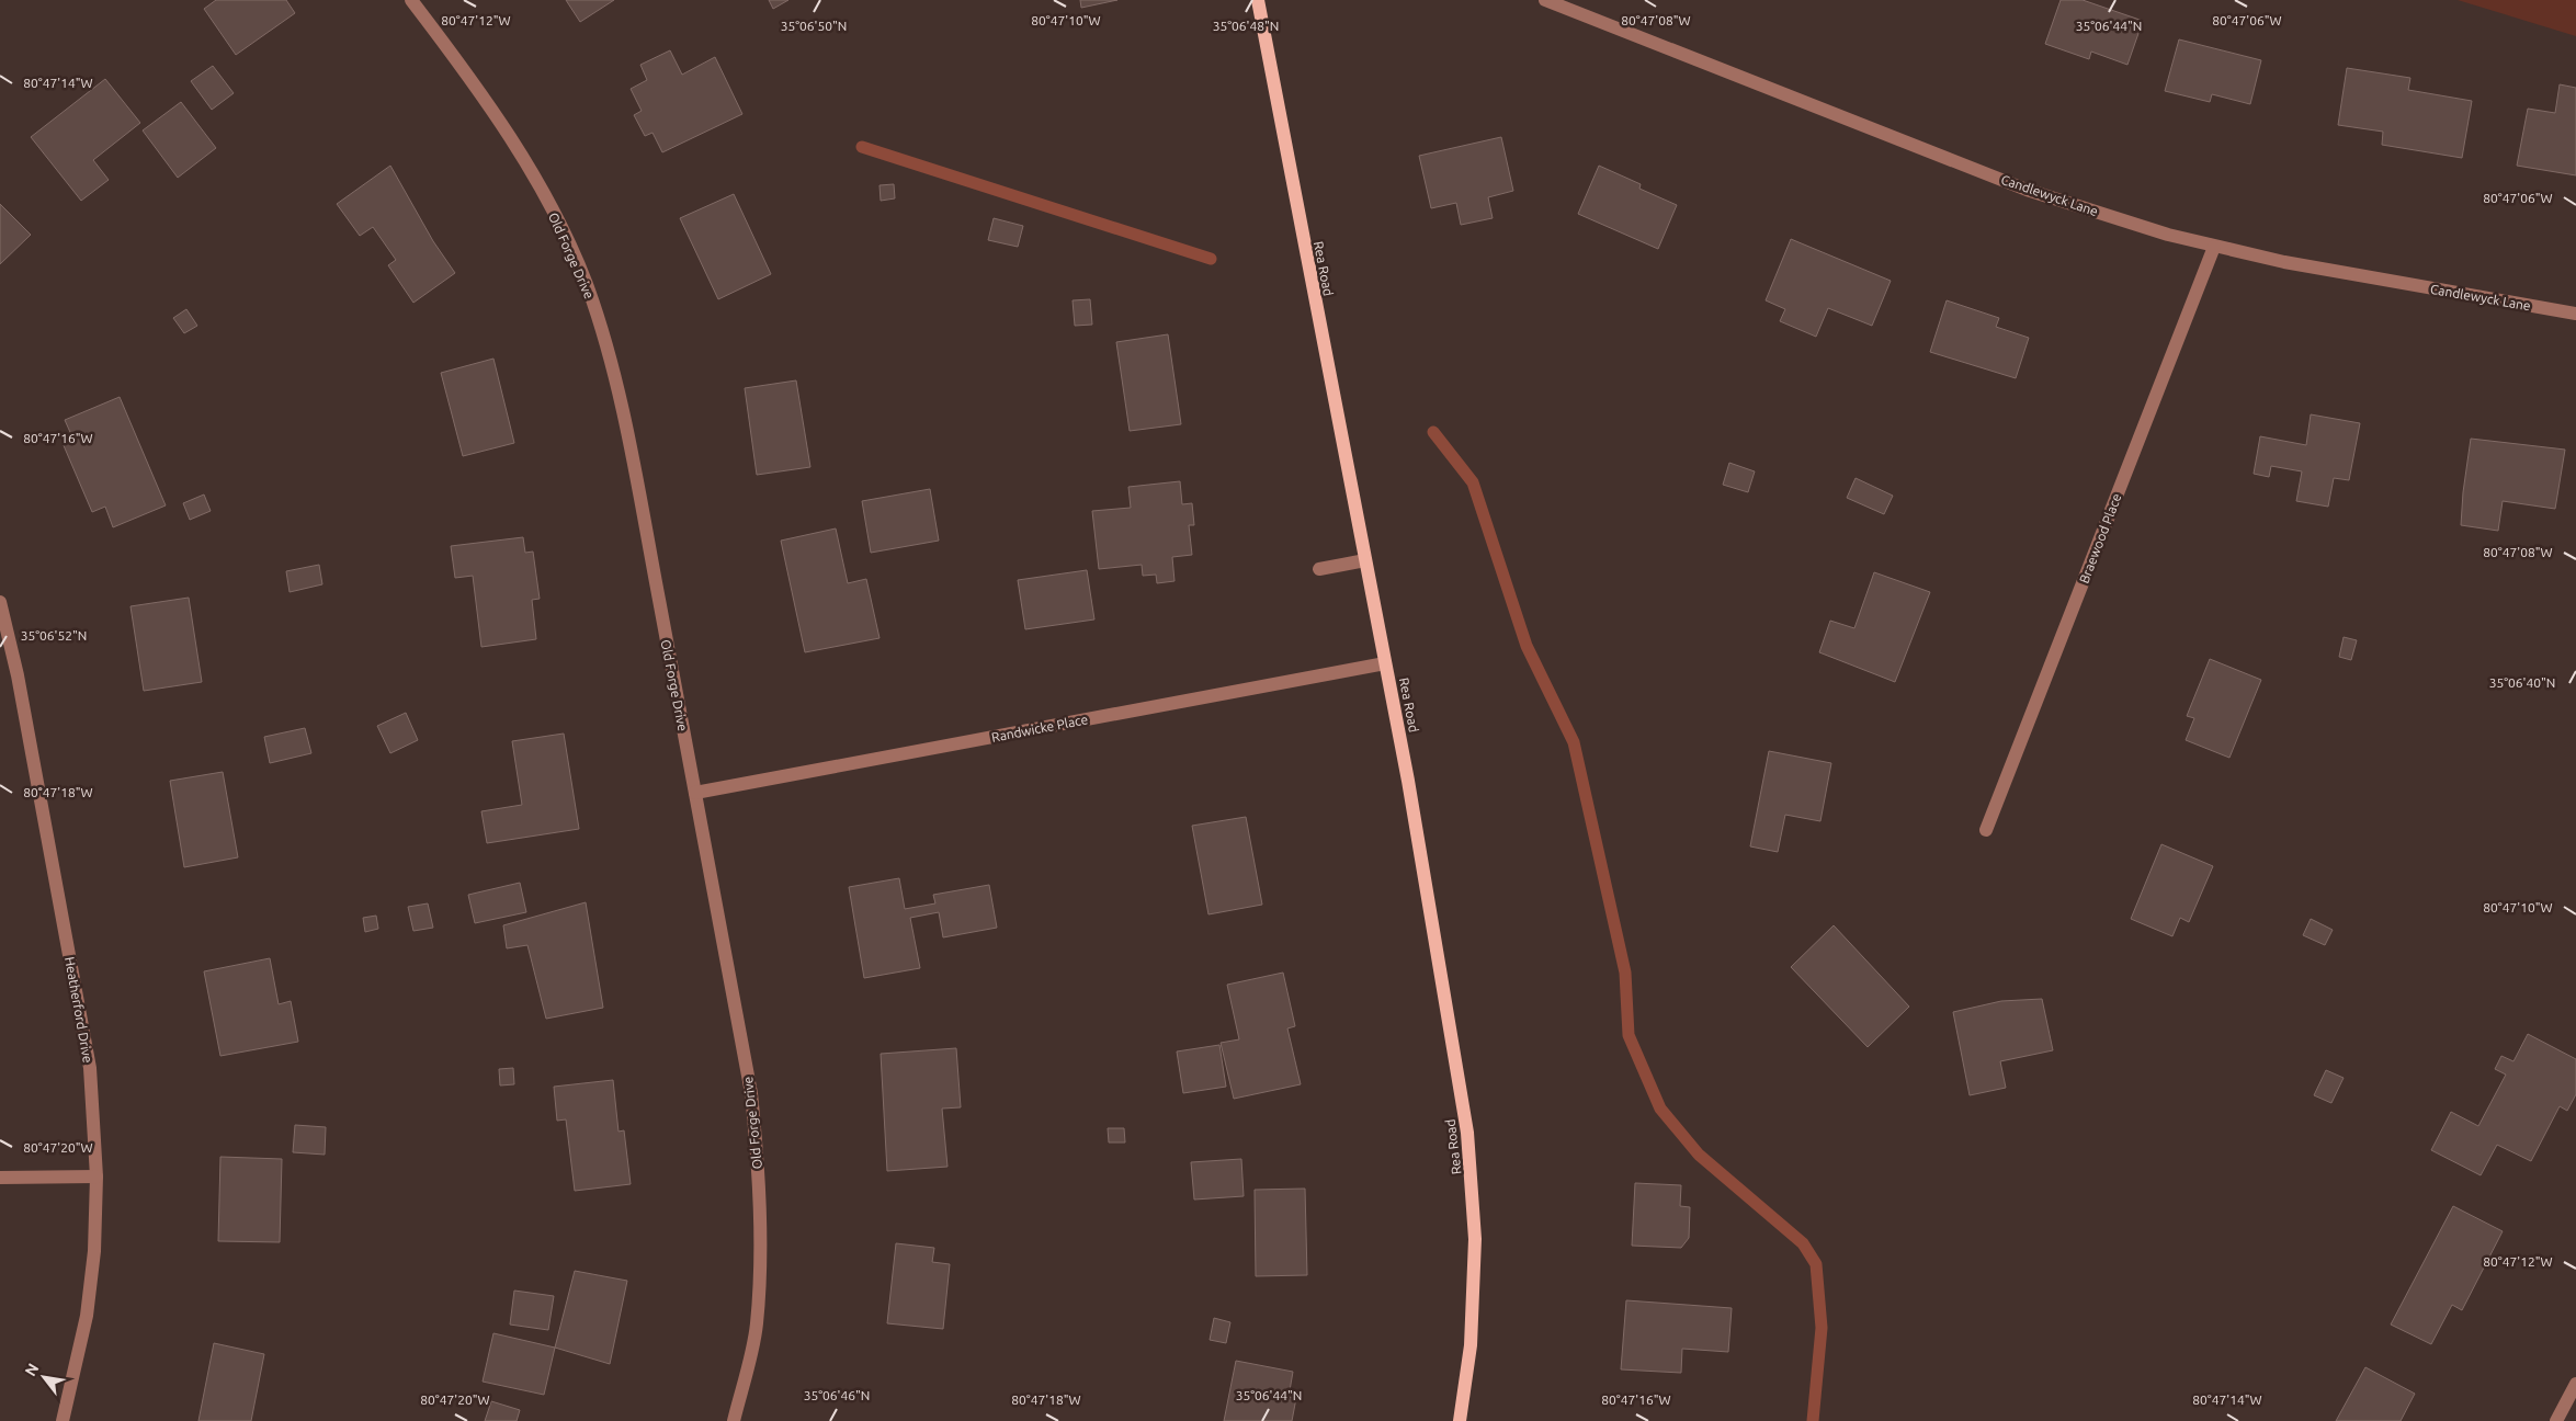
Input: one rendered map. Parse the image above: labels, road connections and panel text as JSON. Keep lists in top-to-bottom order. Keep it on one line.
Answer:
{"streets":{"main road":["Rea Road"],"street":["Candlewyck Lane","Old Forge Drive","Braewood Place","Randwicke Place","Heatherford Drive"]},"crossings":[["Candlewyck Lane","Braewood Place"],["Old Forge Drive","Randwicke Place"],["Rea Road","Randwicke Place"]],"north":"top left","coordinates":["80°47'12\"W","80°47'10\"W","80°47'08\"W","80°47'06\"W","35°06'48\"N","35°06'50\"N","35°06'44\"N","80°47'14\"W","80°47'16\"W","35°06'52\"N","35°06'40\"N","80°47'18\"W","80°47'20\"W","35°06'46\"N"]}
